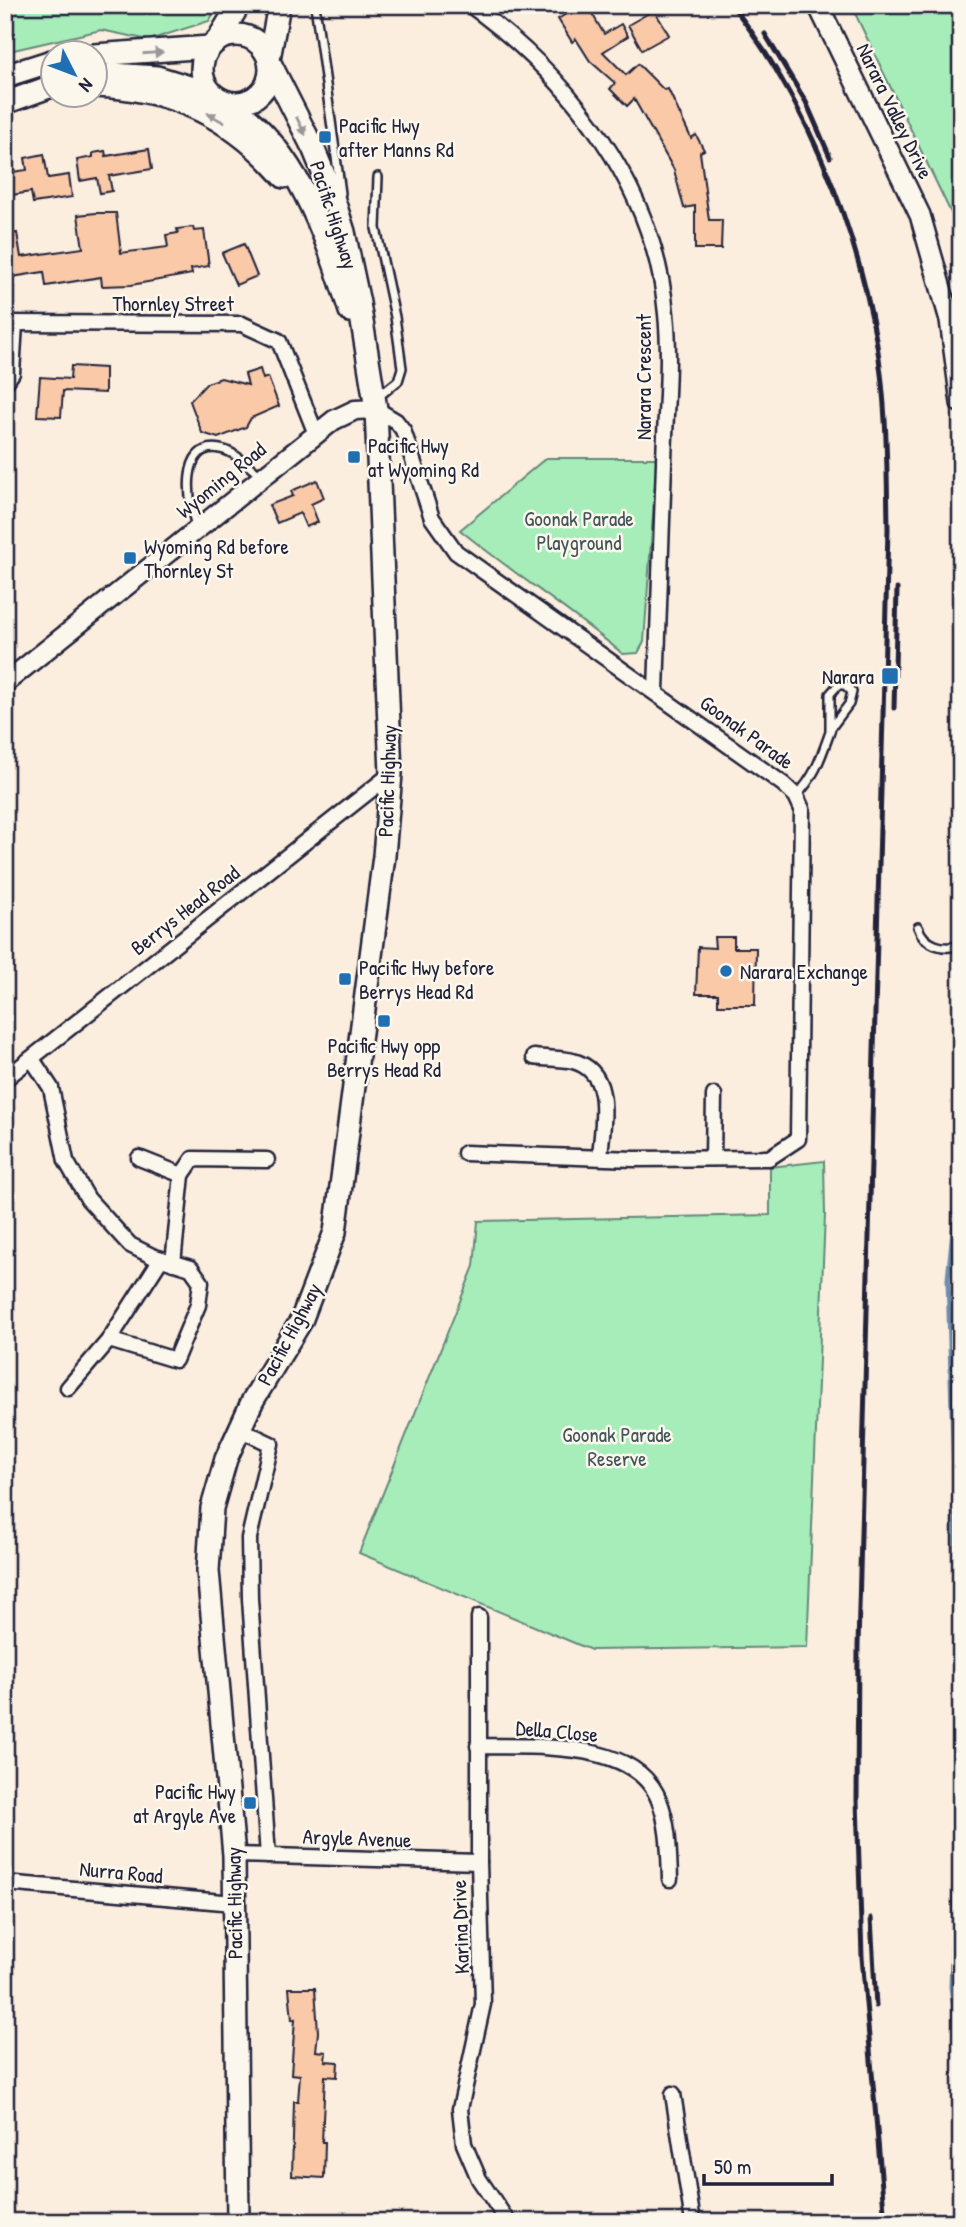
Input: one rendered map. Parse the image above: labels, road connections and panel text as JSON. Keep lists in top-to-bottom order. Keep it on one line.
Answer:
{"streets":{"main road":["Narara Valley Drive","Pacific Highway"],"street":["Thornley Street","Narara Crescent","Wyoming Road","Goonak Parade","Berrys Head Road","Della Close","Argyle Avenue","Nurra Road","Karina Drive"]},"crossings":[["Pacific Highway","Wyoming Road"],["Pacific Highway","Goonak Parade"],["Pacific Highway","Berrys Head Road"],["Pacific Highway","Argyle Avenue"],["Pacific Highway","Nurra Road"],["Thornley Street","Wyoming Road"],["Narara Crescent","Goonak Parade"],["Wyoming Road","Goonak Parade"],["Della Close","Karina Drive"],["Argyle Avenue","Karina Drive"]],"parks":["Goonak Parade Playground","Goonak Parade Reserve"],"places":{"transit":["Pacific Hwy after Manns Rd","Pacific Hwy at Wyoming Rd","Wyoming Rd before Thornley St","Narara","Pacific Hwy before Berrys Head Rd","Pacific Hwy opp Berrys Head Rd","Pacific Hwy at Argyle Ave"],"other":["Narara Exchange"]},"scale_bar":"50 m","north":"bottom right"}
